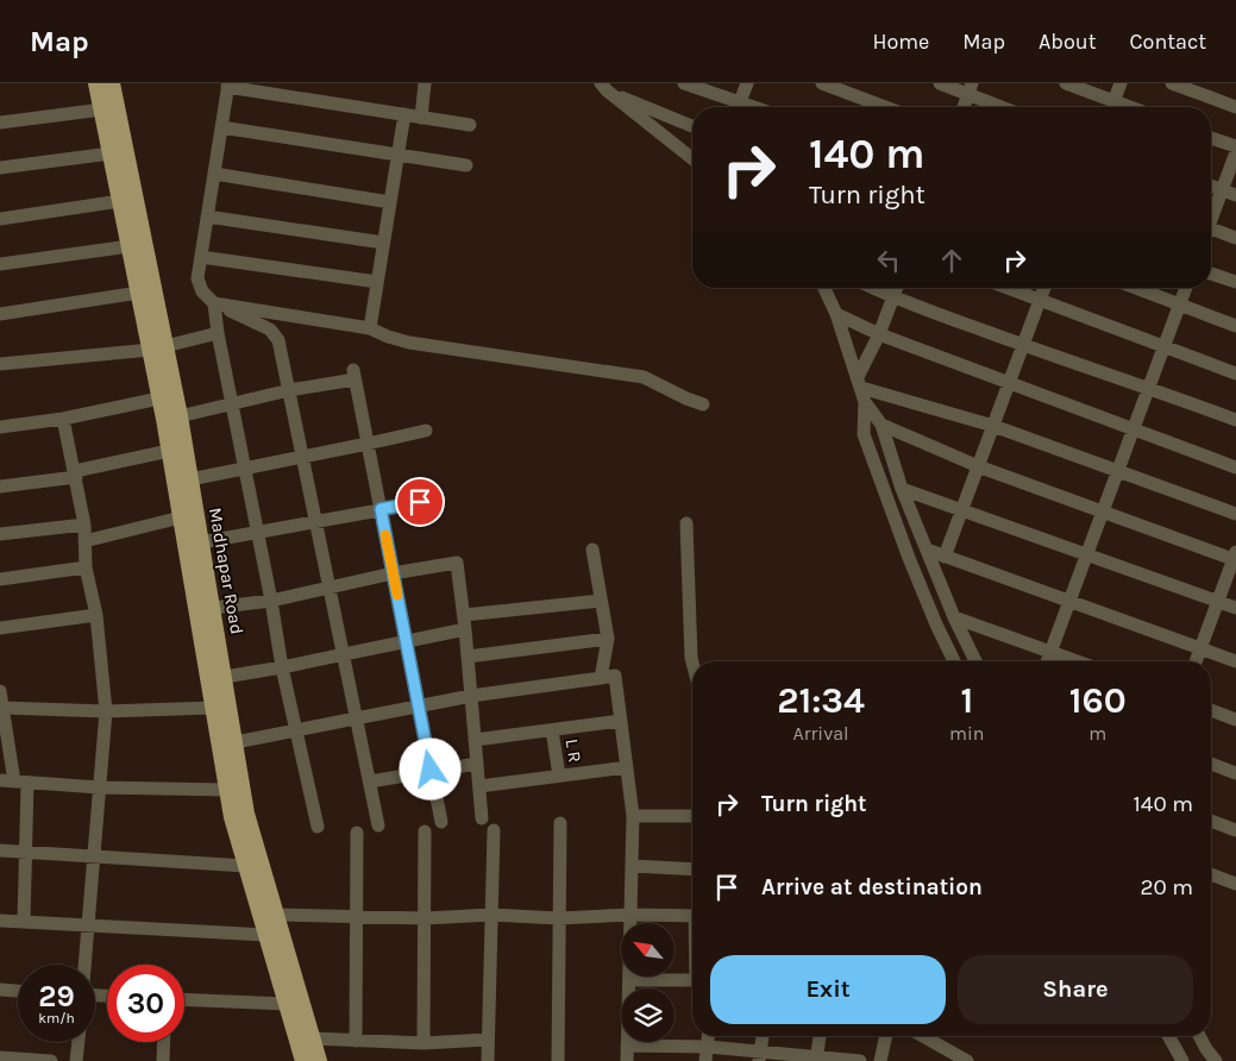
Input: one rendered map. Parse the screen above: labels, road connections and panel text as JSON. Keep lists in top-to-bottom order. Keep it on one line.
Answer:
{"streets":{"main road":["Madhapar Road"],"street":["L R"]},"north":"top left","page":{"header":"Map","nav":["Home","Map","About","Contact"],"turn":["140 m","Turn right"],"eta":["21:34","Arrival","1","min","160","m"],"list":[{"name":"Turn right","value":"140 m"},{"name":"Arrive at destination","value":"20 m"}],"buttons":["Exit","Share"],"speed":"29 km/h","limit":"30"}}
